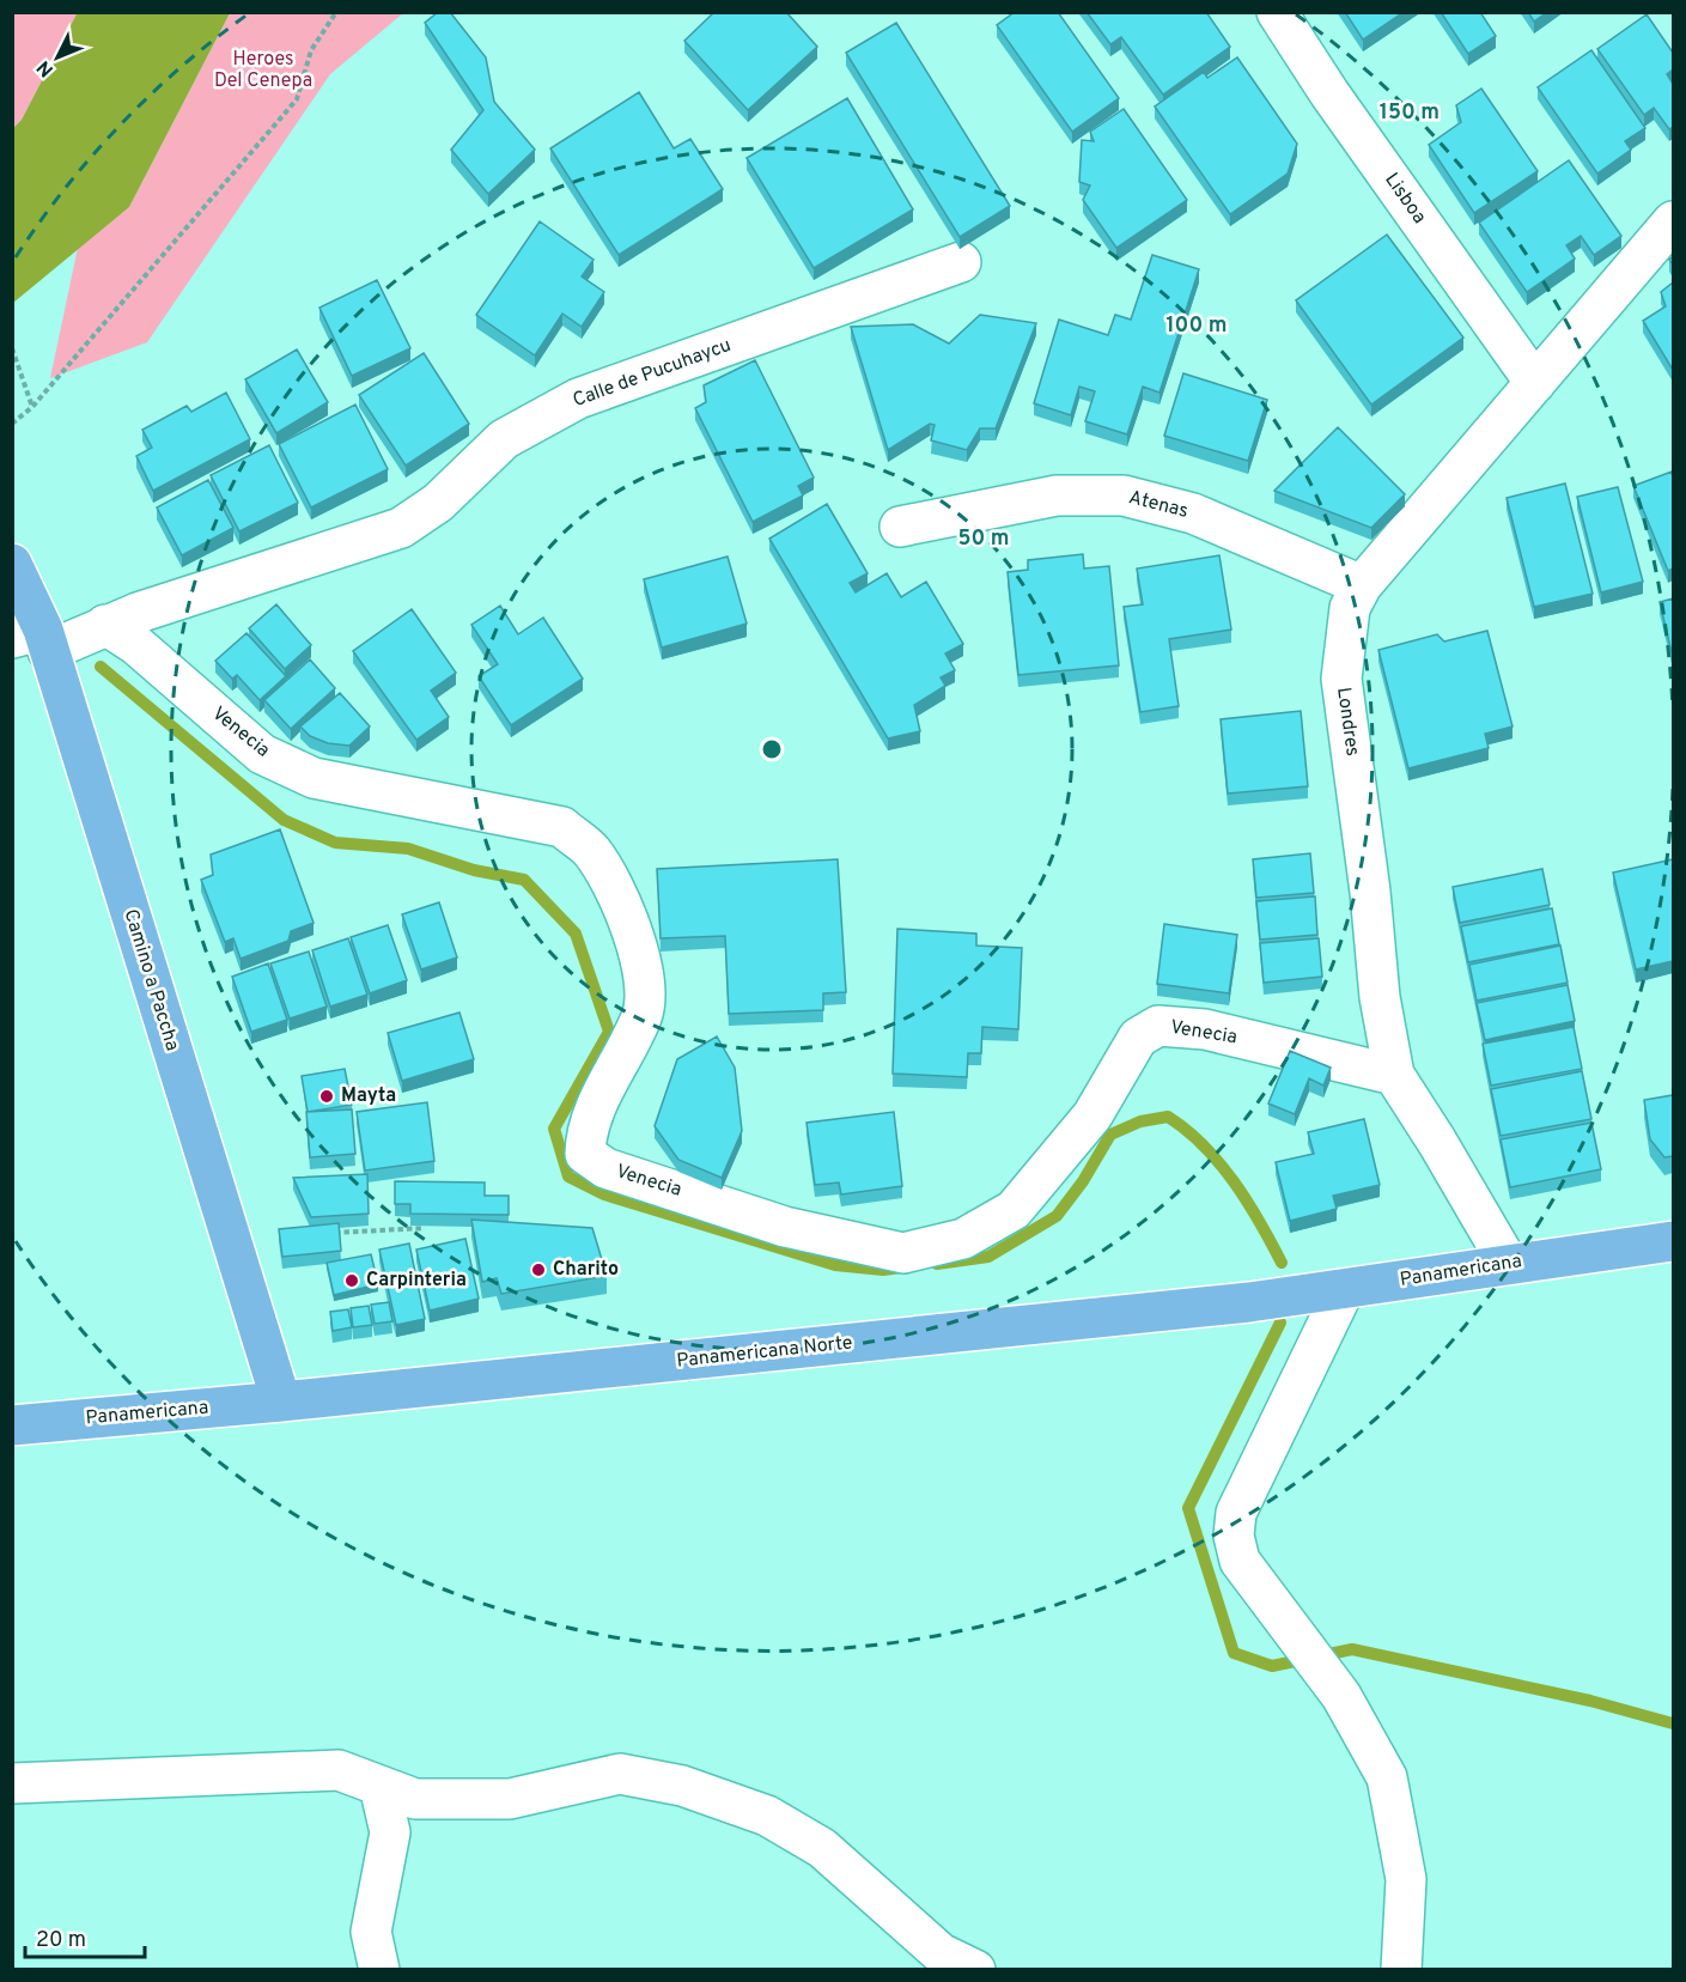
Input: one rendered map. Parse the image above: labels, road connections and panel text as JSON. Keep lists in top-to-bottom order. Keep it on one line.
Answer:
{"streets":{"main road":["Camino a Paccha","Panamericana","Panamericana Norte"],"street":["Lisboa","Calle de Pucuhaycu","Atenas","Londres","Venecia"]},"crossings":[["Lisboa","Londres"],["Calle de Pucuhaycu","Venecia"],["Calle de Pucuhaycu","Camino a Paccha"],["Atenas","Londres"],["Londres","Venecia"],["Londres","Panamericana"],["Camino a Paccha","Panamericana"],["Camino a Paccha","Panamericana Norte"],["Panamericana","Panamericana Norte"]],"parks":["Heroes Del Cenepa"],"places":["Mayta","Charito","Carpinteria"],"scale_bar":"20 m","north":"bottom left","rings":["150 m","100 m","50 m"]}
